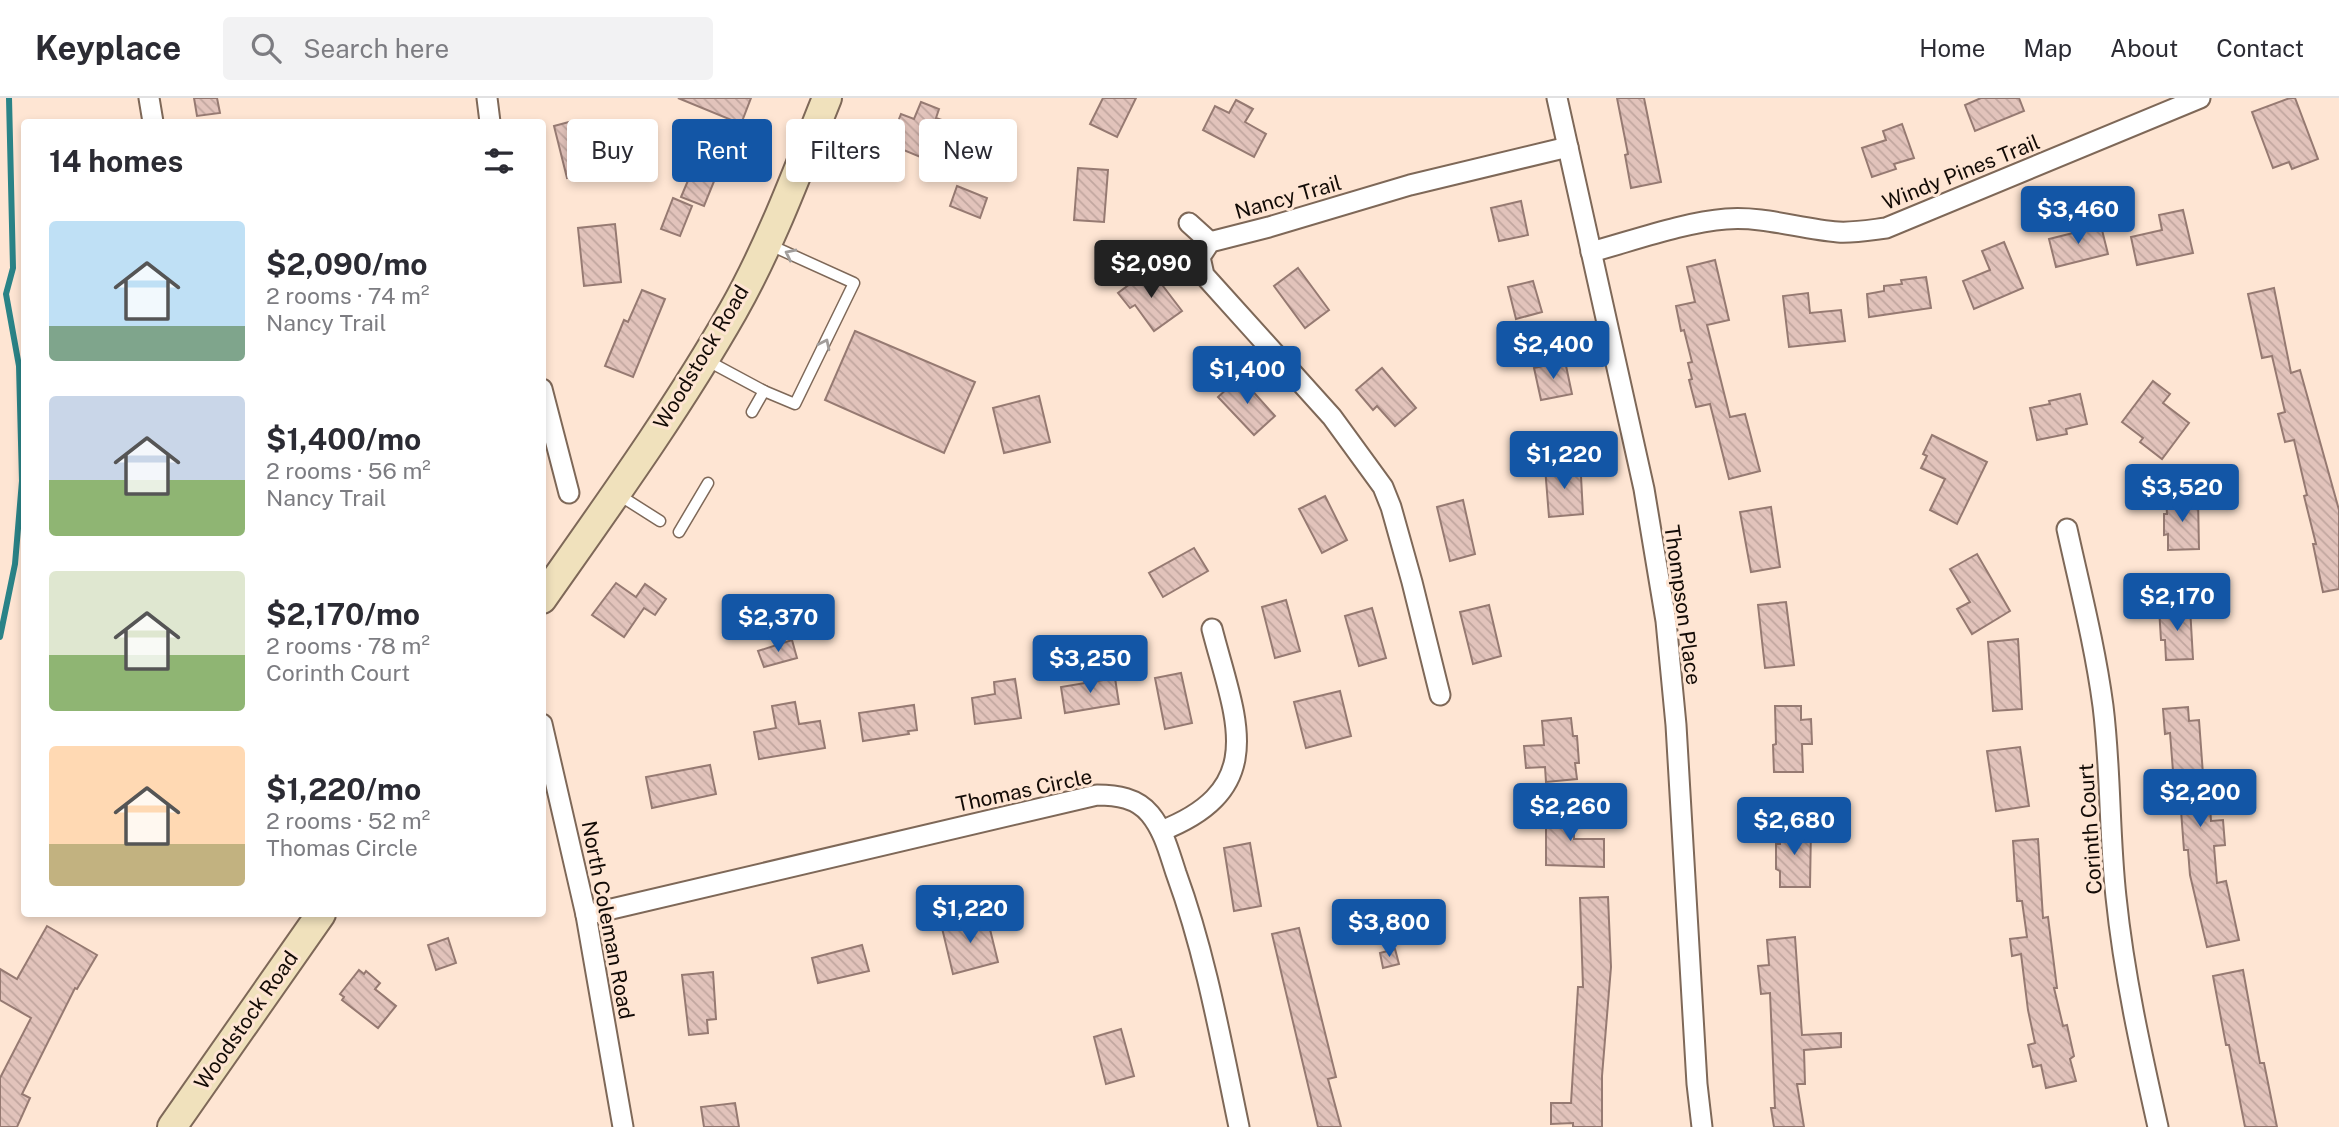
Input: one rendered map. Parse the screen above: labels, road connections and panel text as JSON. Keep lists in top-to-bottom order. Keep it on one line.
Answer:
{"streets":{"street":["Windy Pines Trail","Nancy Trail","Woodstock Road","Thompson Place","Thomas Circle","Corinth Court","North Coleman Road"]},"crossings":[["Windy Pines Trail","Thompson Place"],["Nancy Trail","Thompson Place"],["Thomas Circle","North Coleman Road"]],"page":{"header":"Keyplace","search":"Search here","nav":["Home","Map","About","Contact"],"chip":["Buy","Rent","Filters","New"],"heading":"14 homes","price":["$3,460","$2,090","$2,400","$1,400","$1,220","$3,520","$2,170","$2,370","$3,250","$2,200","$2,260","$2,680","$1,220","$3,800"],"list":[{"name":"$2,090/mo","note":"2 rooms · 74 m² · Nancy Trail"},{"name":"$1,400/mo","note":"2 rooms · 56 m² · Nancy Trail"},{"name":"$2,170/mo","note":"2 rooms · 78 m² · Corinth Court"},{"name":"$1,220/mo","note":"2 rooms · 52 m² · Thomas Circle"}]}}
